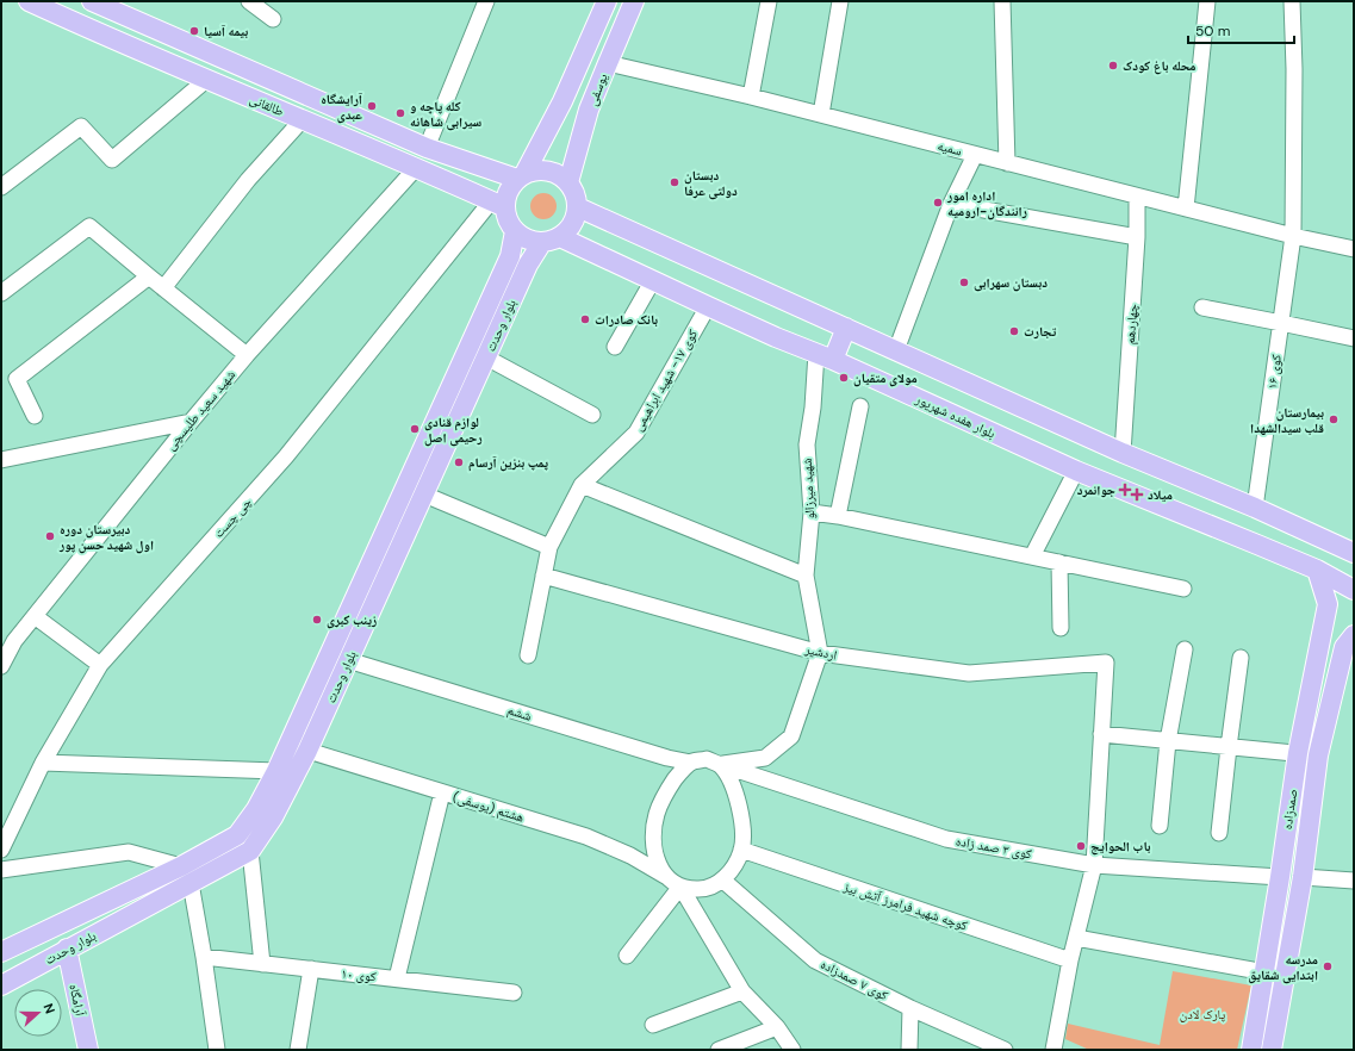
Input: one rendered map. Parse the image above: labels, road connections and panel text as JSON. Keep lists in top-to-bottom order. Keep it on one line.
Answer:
{"streets":{"main road":["یوسفی","طالقانی","بلوار وحدت","بلوار هفده شهریور","صمدزاده","آرامگاه"],"street":["سمیه","چهاردهم","کوی ۱۶","کوی ۱۷- شهید ابراهیمی","شهید سعید طلیسچی","شهید میرزالو","چی چست","اردشیر","ششم","هشتم (یوسفی)","کوی ۳ صمد زاده","کوچه شهید فرامرز آتش بیز","کوی ۱۰","کوی ۷ صمدزاده"]},"crossings":[["یوسفی","طالقانی"],["یوسفی","سمیه"],["یوسفی","بلوار وحدت"],["یوسفی","بلوار هفده شهریور"],["یوسفی","چی چست"],["طالقانی","بلوار وحدت"],["طالقانی","شهید سعید طلیسچی"],["طالقانی","بلوار هفده شهریور"],["طالقانی","چی چست"],["سمیه","چهاردهم"],["سمیه","کوی ۱۶"],["بلوار وحدت","بلوار هفده شهریور"],["بلوار وحدت","چی چست"],["بلوار وحدت","ششم"],["بلوار وحدت","هشتم (یوسفی)"],["بلوار وحدت","آرامگاه"],["کوی ۱۷- شهید ابراهیمی","بلوار هفده شهریور"],["کوی ۱۷- شهید ابراهیمی","اردشیر"],["بلوار هفده شهریور","شهید میرزالو"],["بلوار هفده شهریور","چی چست"],["بلوار هفده شهریور","صمدزاده"],["شهید میرزالو","اردشیر"],["ششم","هشتم (یوسفی)"],["ششم","کوی ۳ صمد زاده"],["ششم","کوچه شهید فرامرز آتش بیز"],["ششم","کوی ۷ صمدزاده"],["هشتم (یوسفی)","کوی ۳ صمد زاده"],["هشتم (یوسفی)","کوچه شهید فرامرز آتش بیز"],["هشتم (یوسفی)","کوی ۷ صمدزاده"],["صمدزاده","کوی ۳ صمد زاده"],["کوی ۳ صمد زاده","کوچه شهید فرامرز آتش بیز"],["کوی ۳ صمد زاده","کوی ۷ صمدزاده"],["کوچه شهید فرامرز آتش بیز","کوی ۷ صمدزاده"]],"parks":["پارک لادن"],"places":{"other":["بیمه آسیا","محله باغ کودک","آرایشگاه عبدی","کله پاچه و سیرابی شاهانه","دبستان دولتی عرفا","اداره امور رانندگان-ارومیه","دبستان سهرابی","بانک صادرات","تجارت","مولای متقیان","بیمارستان قلب سیدالشهدا","لوازم قنادی رحیمی اصل","پمپ بنزین آرسام","دبیرستان دوره اول شهید حسن پور","زینب کبری","باب الحوایج","مدرسه ابتدایی شقایق"],"health":["جوانمرد","میلاد"]},"scale_bar":"50 m","north":"right"}
